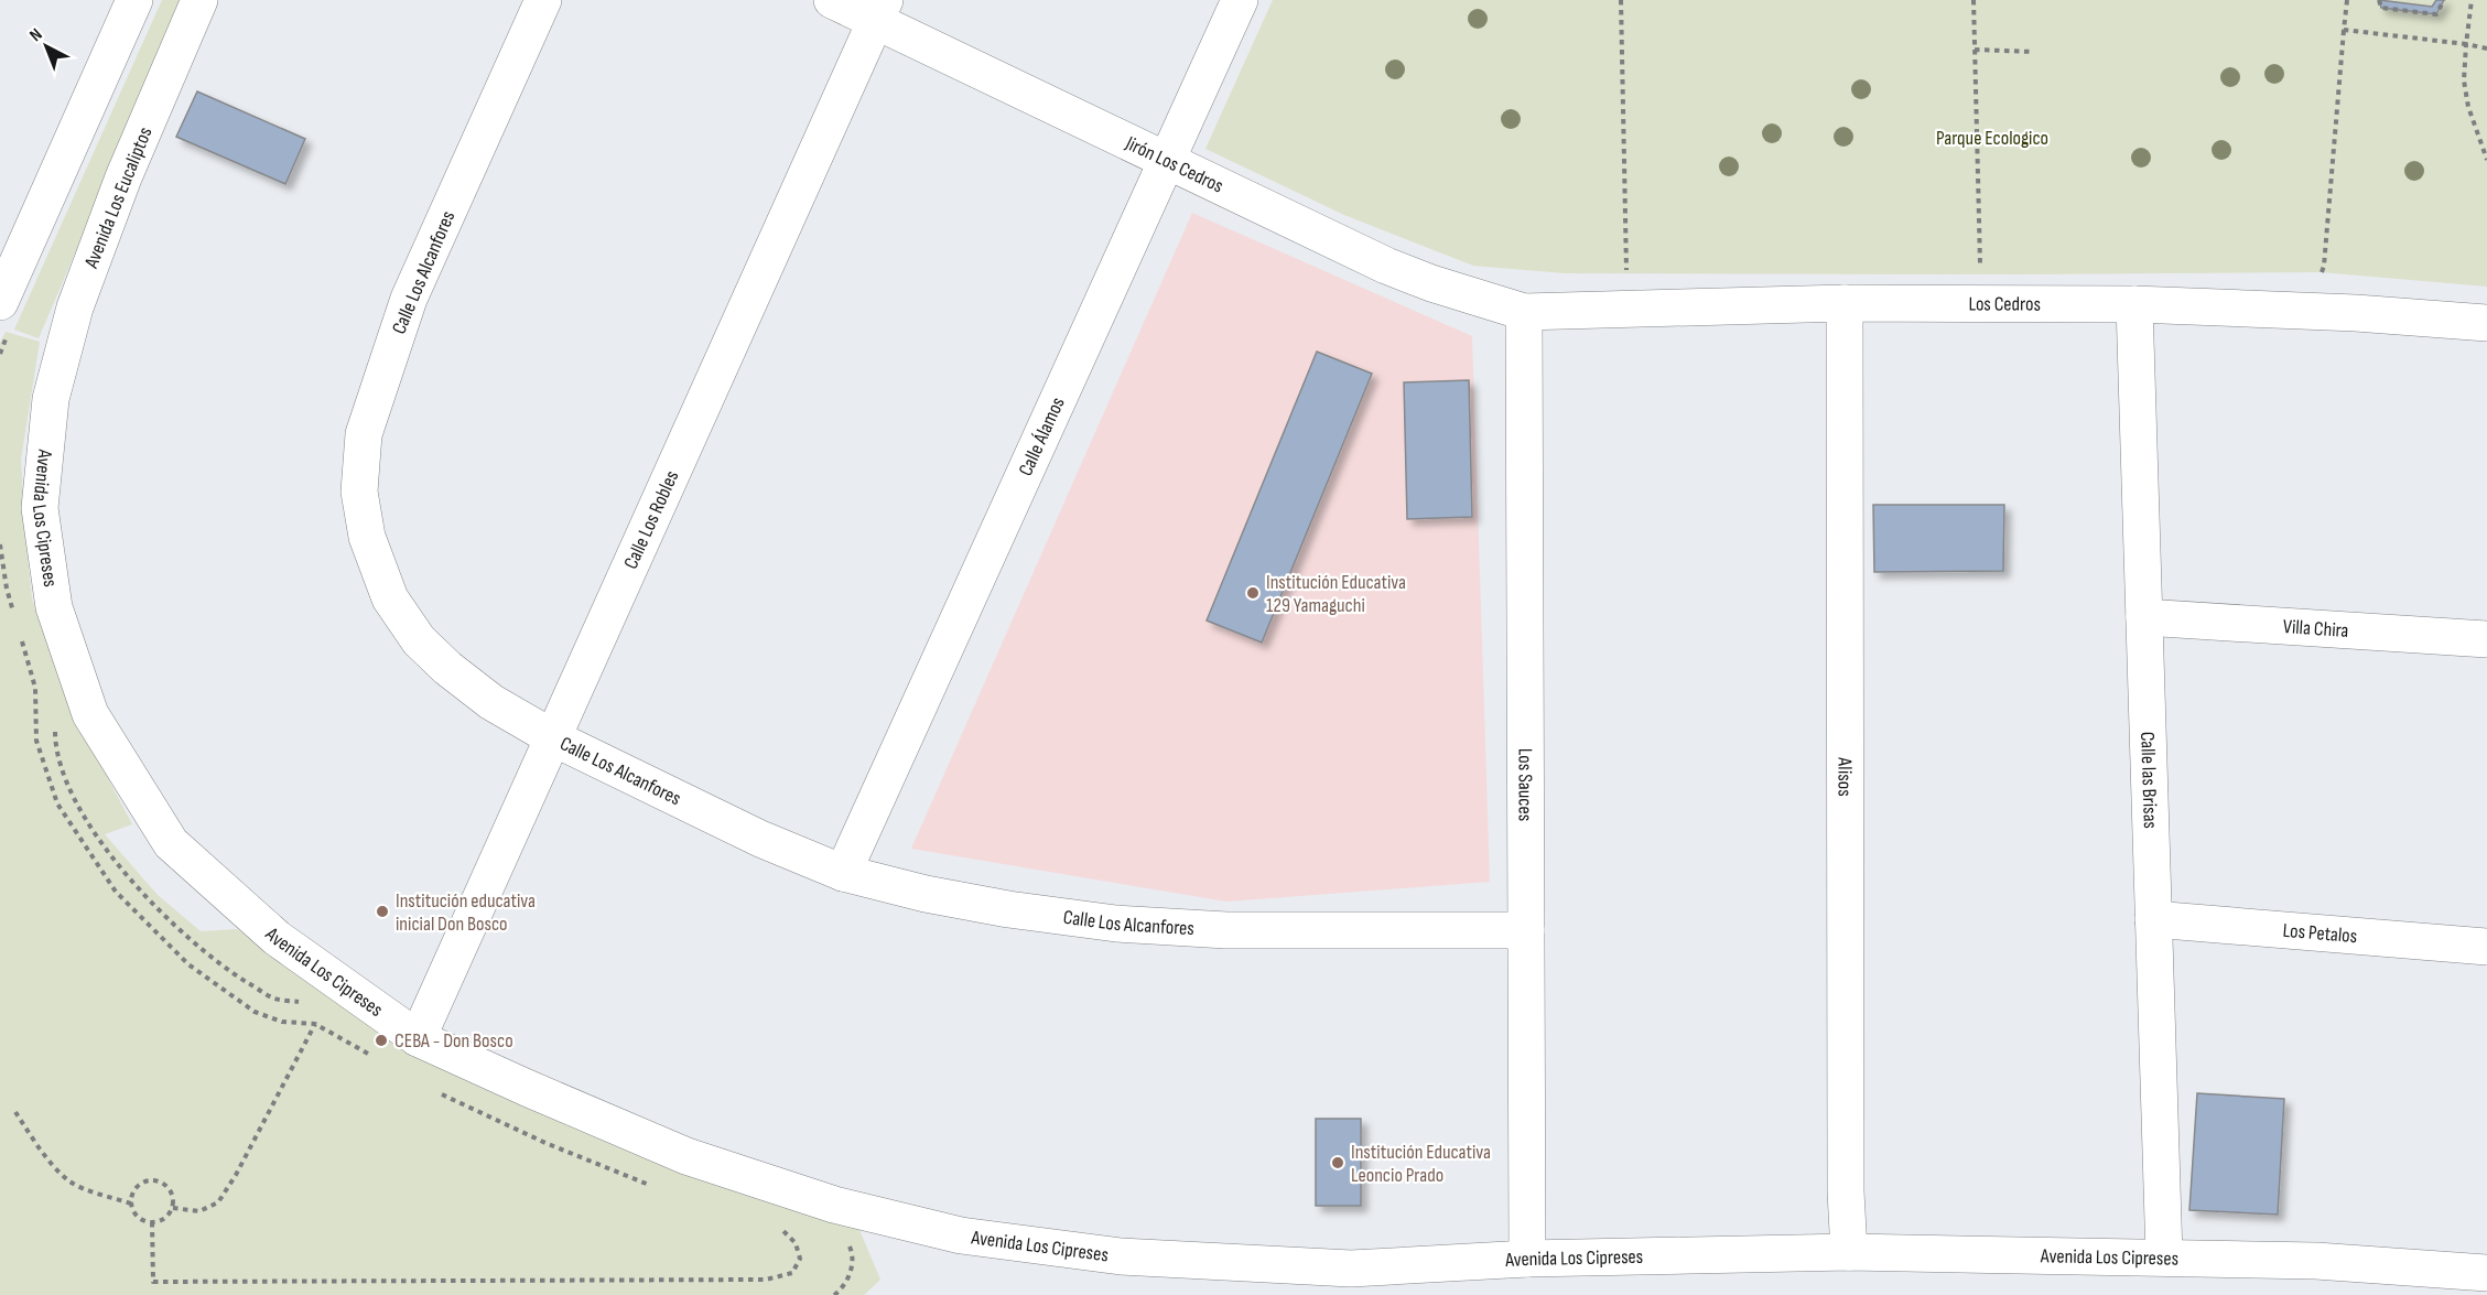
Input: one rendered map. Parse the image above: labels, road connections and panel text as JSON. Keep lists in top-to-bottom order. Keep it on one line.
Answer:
{"streets":{"street":["Jirón Los Cedros","Avenida Los Eucaliptos","Calle Los Alcanfores","Los Cedros","Calle Álamos","Avenida Los Cipreses","Calle Los Robles","Villa Chira","Alisos","Calle las Brisas","Los Sauces","Los Petalos"]},"crossings":[["Jirón Los Cedros","Los Cedros"],["Jirón Los Cedros","Calle Álamos"],["Jirón Los Cedros","Calle Los Robles"],["Jirón Los Cedros","Los Sauces"],["Avenida Los Eucaliptos","Avenida Los Cipreses"],["Calle Los Alcanfores","Calle Álamos"],["Calle Los Alcanfores","Calle Los Robles"],["Calle Los Alcanfores","Los Sauces"],["Los Cedros","Alisos"],["Los Cedros","Calle las Brisas"],["Los Cedros","Los Sauces"],["Avenida Los Cipreses","Calle Los Robles"],["Avenida Los Cipreses","Alisos"],["Avenida Los Cipreses","Calle las Brisas"],["Avenida Los Cipreses","Los Sauces"],["Villa Chira","Calle las Brisas"],["Calle las Brisas","Los Petalos"]],"parks":["Parque Ecologico"],"places":["Institución Educativa 129 Yamaguchi","Institución educativa inicial Don Bosco","CEBA - Don Bosco","Institución Educativa Leoncio Prado"],"north":"top left"}
